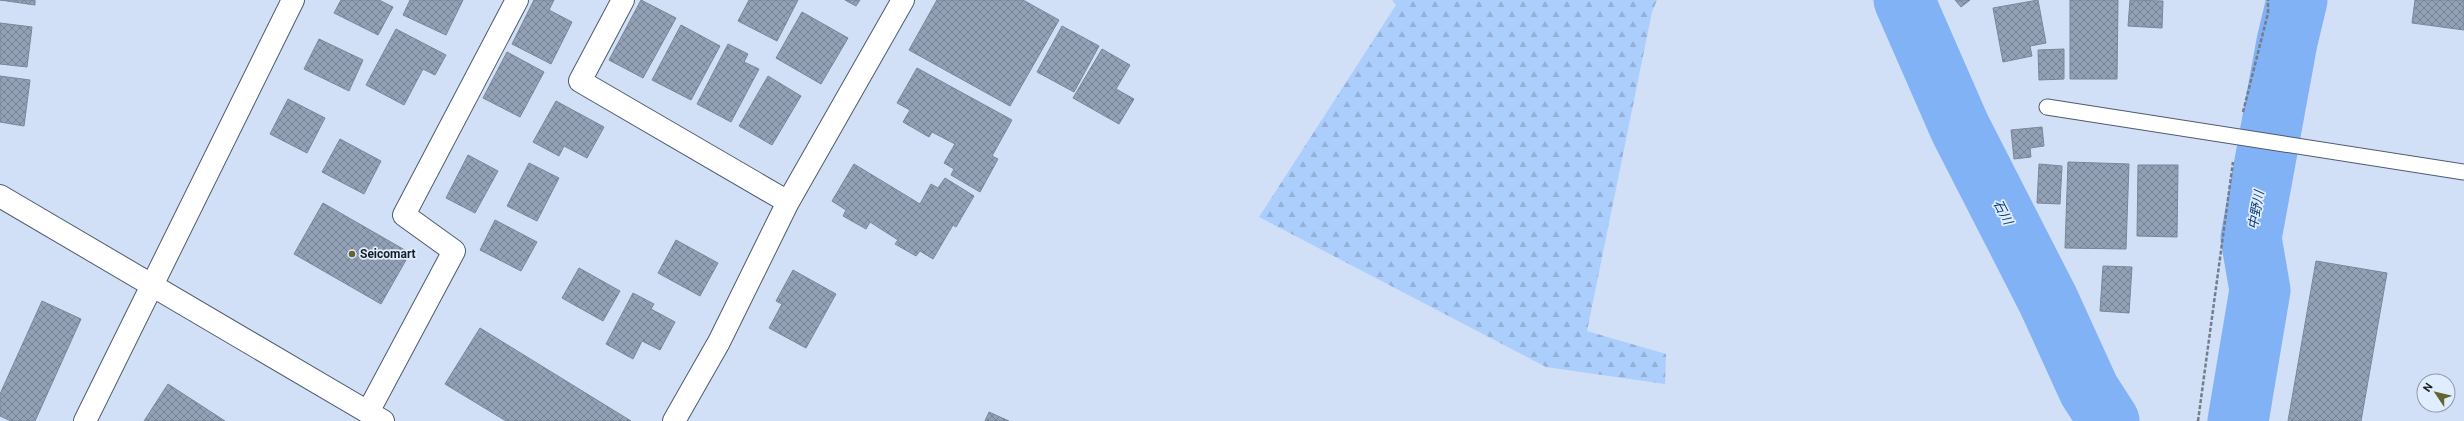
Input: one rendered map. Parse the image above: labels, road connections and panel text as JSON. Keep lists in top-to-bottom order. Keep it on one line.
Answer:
{"water":["中野川","石川"],"places":["Seicomart"],"north":"top left"}
